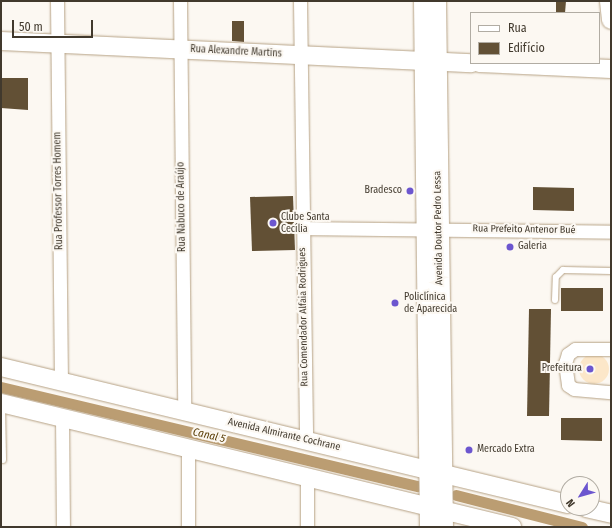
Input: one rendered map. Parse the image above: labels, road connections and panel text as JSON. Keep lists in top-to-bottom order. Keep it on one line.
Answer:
{"streets":{"main road":["Rua Alexandre Martins","Avenida Doutor Pedro Lessa","Avenida Almirante Cochrane"],"street":["Rua Professor Torres Homem","Rua Nabuco de Araújo","Rua Prefeito Antenor Bué","Rua Comendador Alfaia Rodrigues"]},"crossings":[["Rua Alexandre Martins","Rua Professor Torres Homem"],["Rua Alexandre Martins","Rua Nabuco de Araújo"],["Rua Alexandre Martins","Avenida Doutor Pedro Lessa"],["Rua Alexandre Martins","Rua Comendador Alfaia Rodrigues"],["Rua Professor Torres Homem","Avenida Almirante Cochrane"],["Rua Nabuco de Araújo","Avenida Almirante Cochrane"],["Avenida Doutor Pedro Lessa","Rua Prefeito Antenor Bué"],["Avenida Doutor Pedro Lessa","Avenida Almirante Cochrane"],["Rua Prefeito Antenor Bué","Rua Comendador Alfaia Rodrigues"],["Rua Comendador Alfaia Rodrigues","Avenida Almirante Cochrane"]],"water":["Canal 5"],"places":["Bradesco","Clube Santa Cecília","Galeria","Policlínica de Aparecida","Prefeitura","Mercado Extra"],"legend":["Rua","Edifício"],"scale_bar":"50 m","north":"bottom left"}
